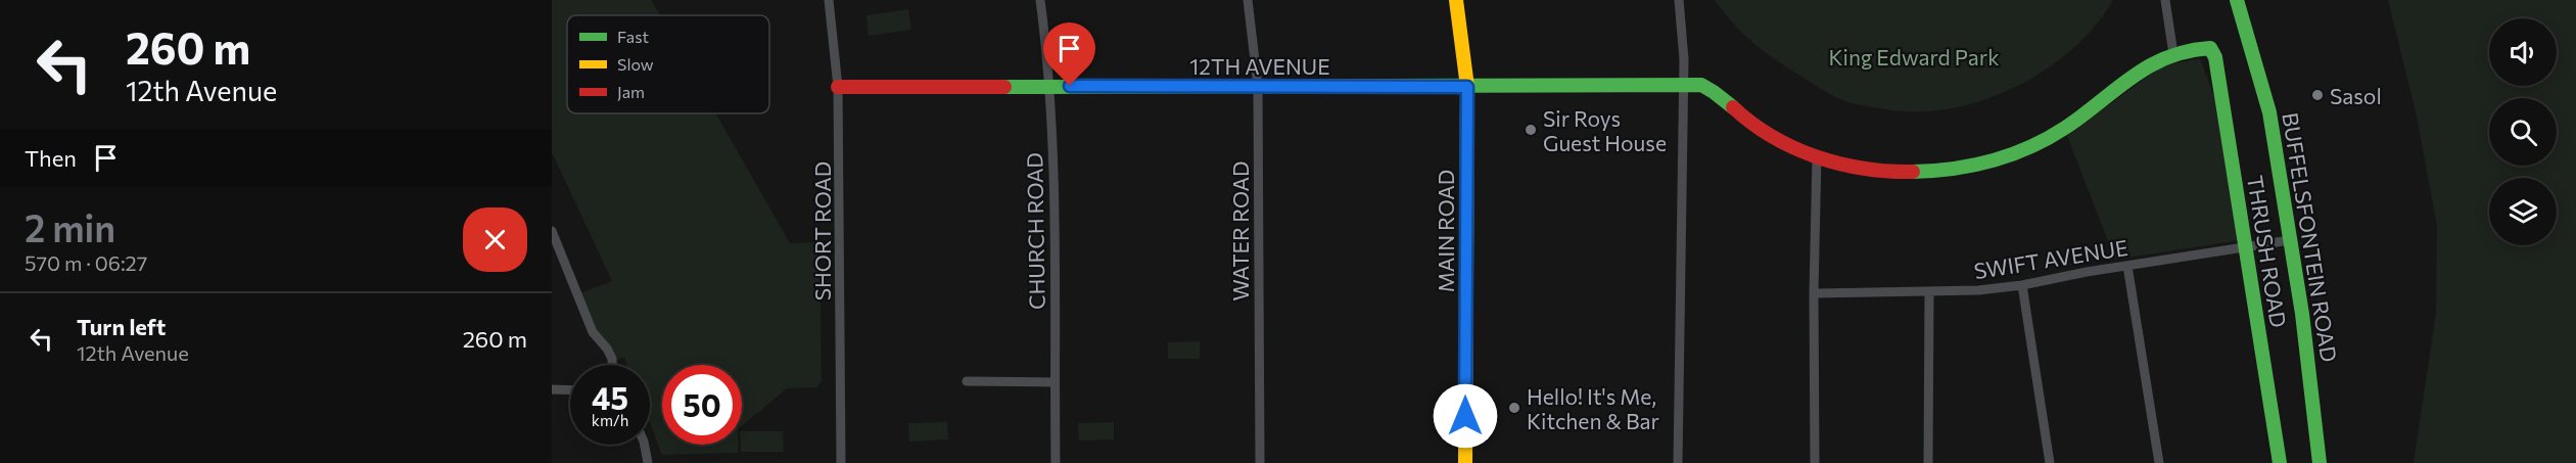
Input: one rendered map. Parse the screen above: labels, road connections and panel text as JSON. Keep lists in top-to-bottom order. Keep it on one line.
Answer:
{"streets":{"street":["12TH AVENUE","SHORT ROAD","CHURCH ROAD","WATER ROAD","MAIN ROAD","BUFFELSFONTEIN ROAD","THRUSH ROAD","SWIFT AVENUE"]},"crossings":[["12TH AVENUE","SHORT ROAD"],["12TH AVENUE","CHURCH ROAD"],["12TH AVENUE","WATER ROAD"],["12TH AVENUE","MAIN ROAD"],["12TH AVENUE","THRUSH ROAD"],["BUFFELSFONTEIN ROAD","SWIFT AVENUE"],["THRUSH ROAD","SWIFT AVENUE"]],"parks":["King Edward Park"],"places":["Sasol","Sir Roys Guest House","Hello! It's Me, Kitchen & Bar"],"legend":["Fast","Slow","Jam"],"page":{"turn":["260 m","12th Avenue"],"then":"Then","heading":["2 min","570 m · 06:27"],"list":[{"name":"Turn left","note":"12th Avenue","value":"260 m"}],"speed":"45 km/h","limit":"50"}}
